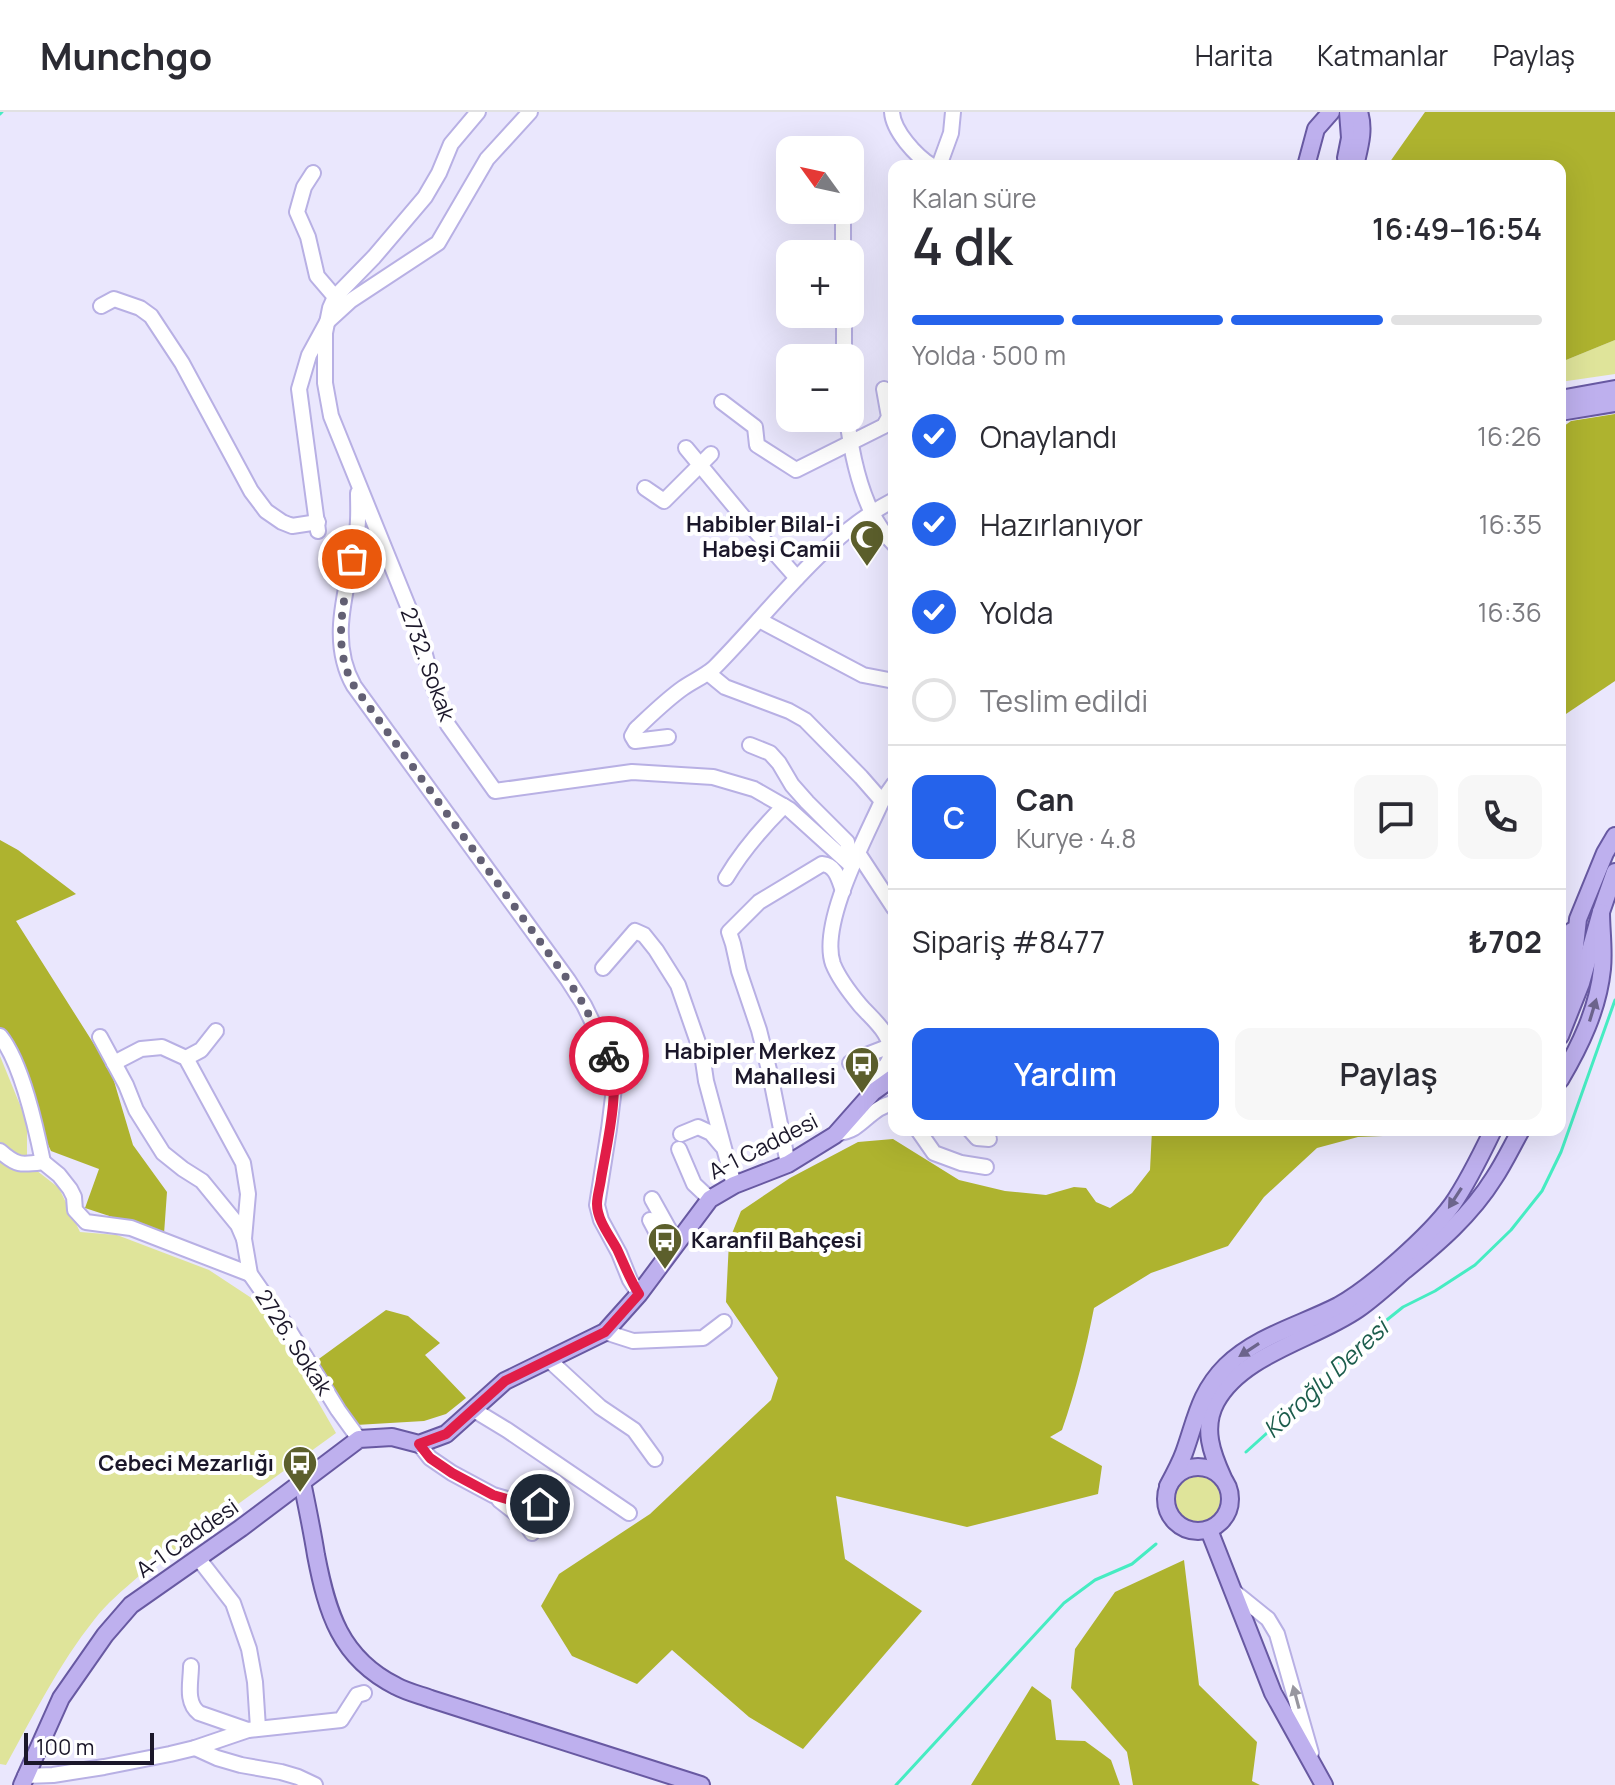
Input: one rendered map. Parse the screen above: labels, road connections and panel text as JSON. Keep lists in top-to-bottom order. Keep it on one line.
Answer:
{"streets":{"main road":["A-1 Caddesi"],"street":["2732. Sokak","2726. Sokak"]},"crossings":[["2732. Sokak","A-1 Caddesi"],["A-1 Caddesi","2726. Sokak"]],"water":["Köroğlu Deresi"],"places":{"mosque":["Habibler Bilal-i Habeşi Camii"],"bus stop":["Habipler Merkez Mahallesi","Karanfil Bahçesi","Cebeci Mezarlığı"]},"scale_bar":"100 m","north":"top left","page":{"header":"Munchgo","nav":["Harita","Katmanlar","Paylaş"],"map_buttons":["+","−"],"heading":["4 dk","Kalan süre","16:49–16:54"],"panel":["Can","Kurye · 4.8","Sipariş #8477","₺702"],"bar":"Yolda · 500 m","list":[["Onaylandı","16:26"],["Hazırlanıyor","16:35"],["Yolda","16:36"],"Teslim edildi"],"round":"C","buttons":["Yardım","Paylaş"],"scale":"100 m"}}
